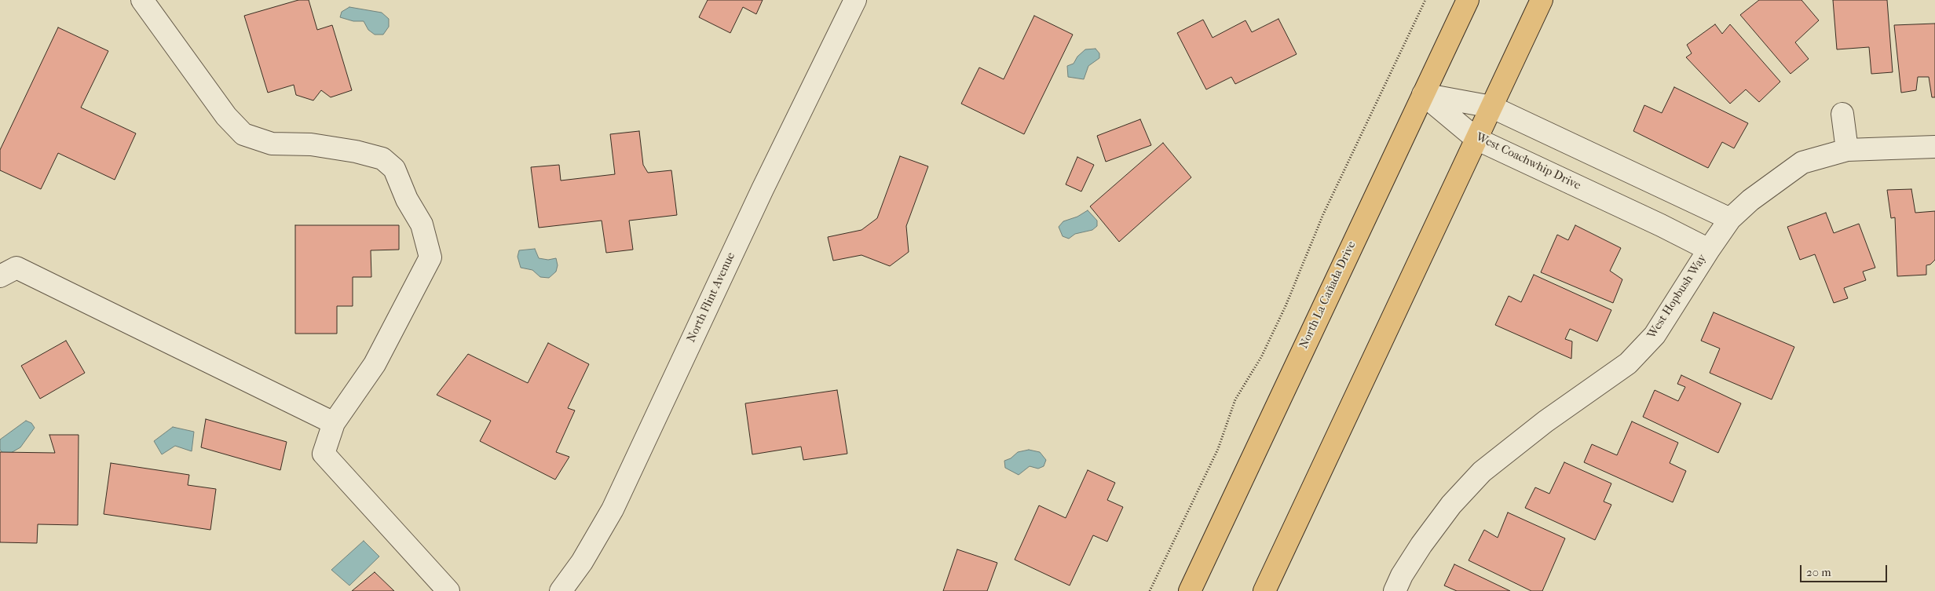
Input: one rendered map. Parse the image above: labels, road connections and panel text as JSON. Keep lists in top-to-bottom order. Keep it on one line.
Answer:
{"streets":{"main road":["North La Cañada Drive"],"street":["West Coachwhip Drive","West Hopbush Way","North Flint Avenue"]},"crossings":[["West Coachwhip Drive","North La Cañada Drive"],["West Coachwhip Drive","West Hopbush Way"]],"scale_bar":"20 m"}
